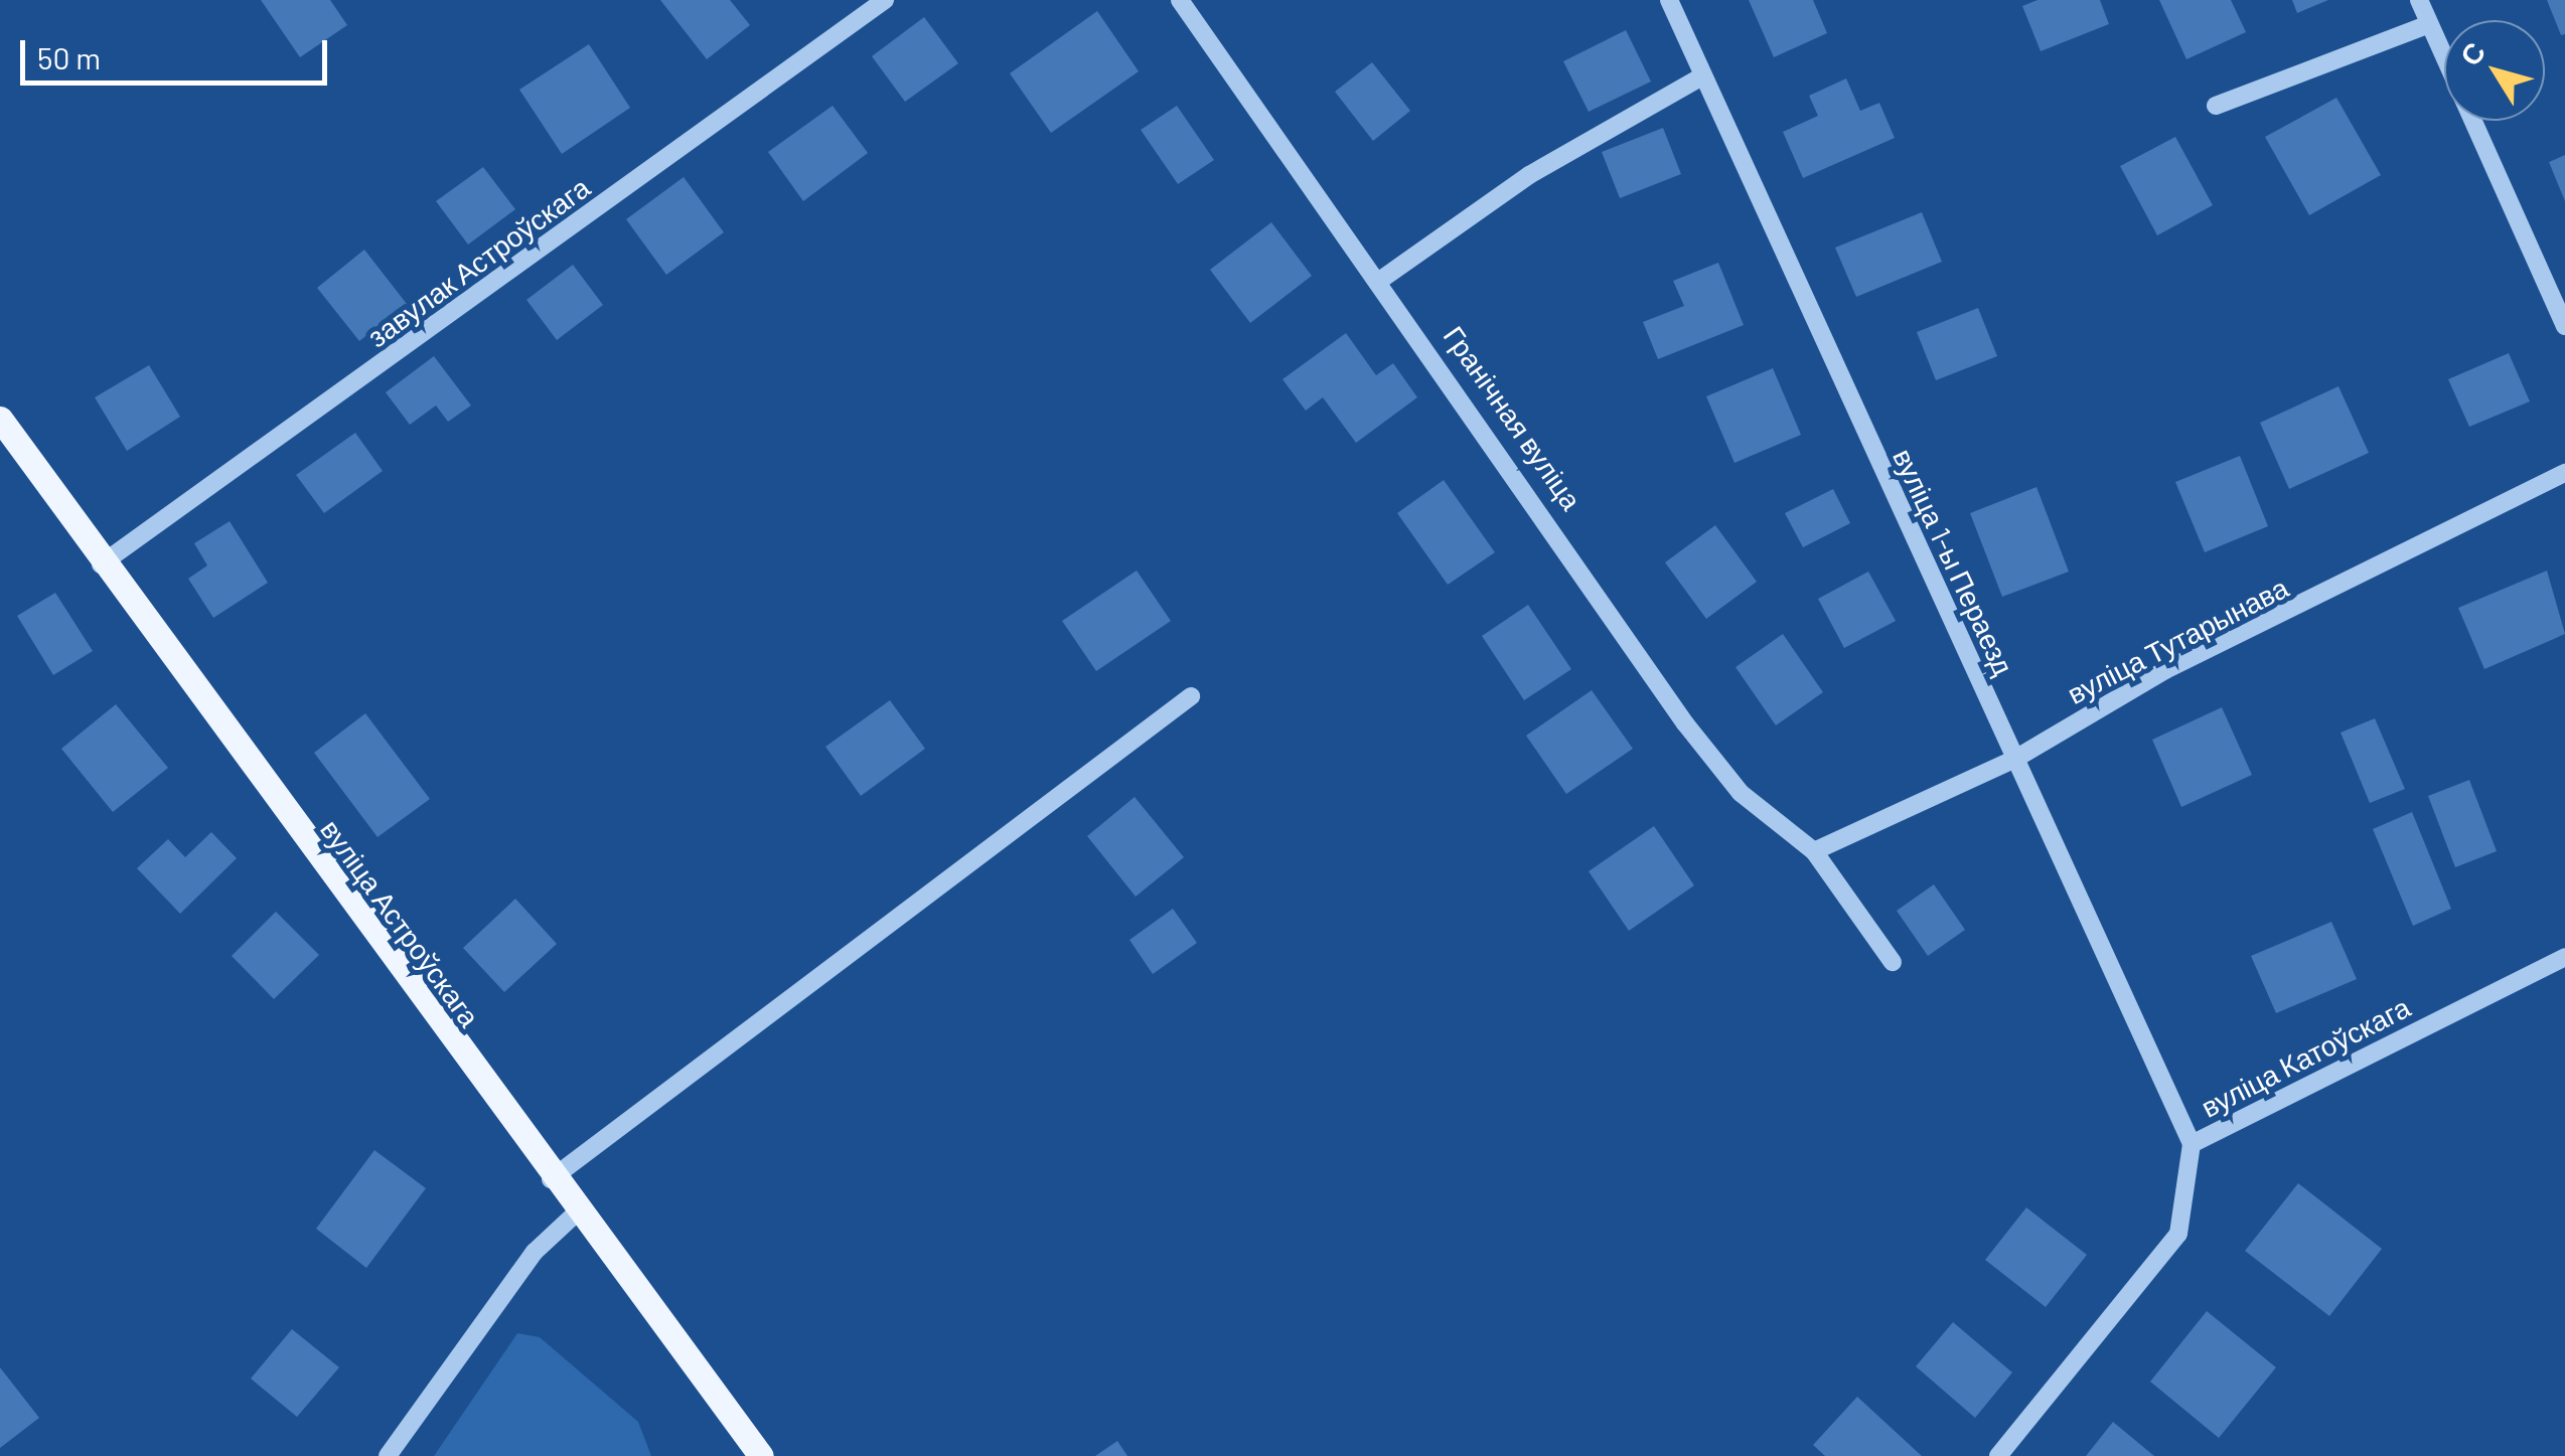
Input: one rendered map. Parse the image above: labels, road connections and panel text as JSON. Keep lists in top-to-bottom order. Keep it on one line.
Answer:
{"streets":{"main road":["вуліца Астроўскага"],"street":["завулак Астроўскага","Гранічная вуліца","вуліца 1-ы Пераезд","вуліца Тутарынава","вуліца Катоўскага"]},"crossings":[["завулак Астроўскага","вуліца Астроўскага"],["Гранічная вуліца","вуліца Тутарынава"],["вуліца 1-ы Пераезд","вуліца Тутарынава"],["вуліца 1-ы Пераезд","вуліца Катоўскага"]],"scale_bar":"50 m","north":"top left"}
